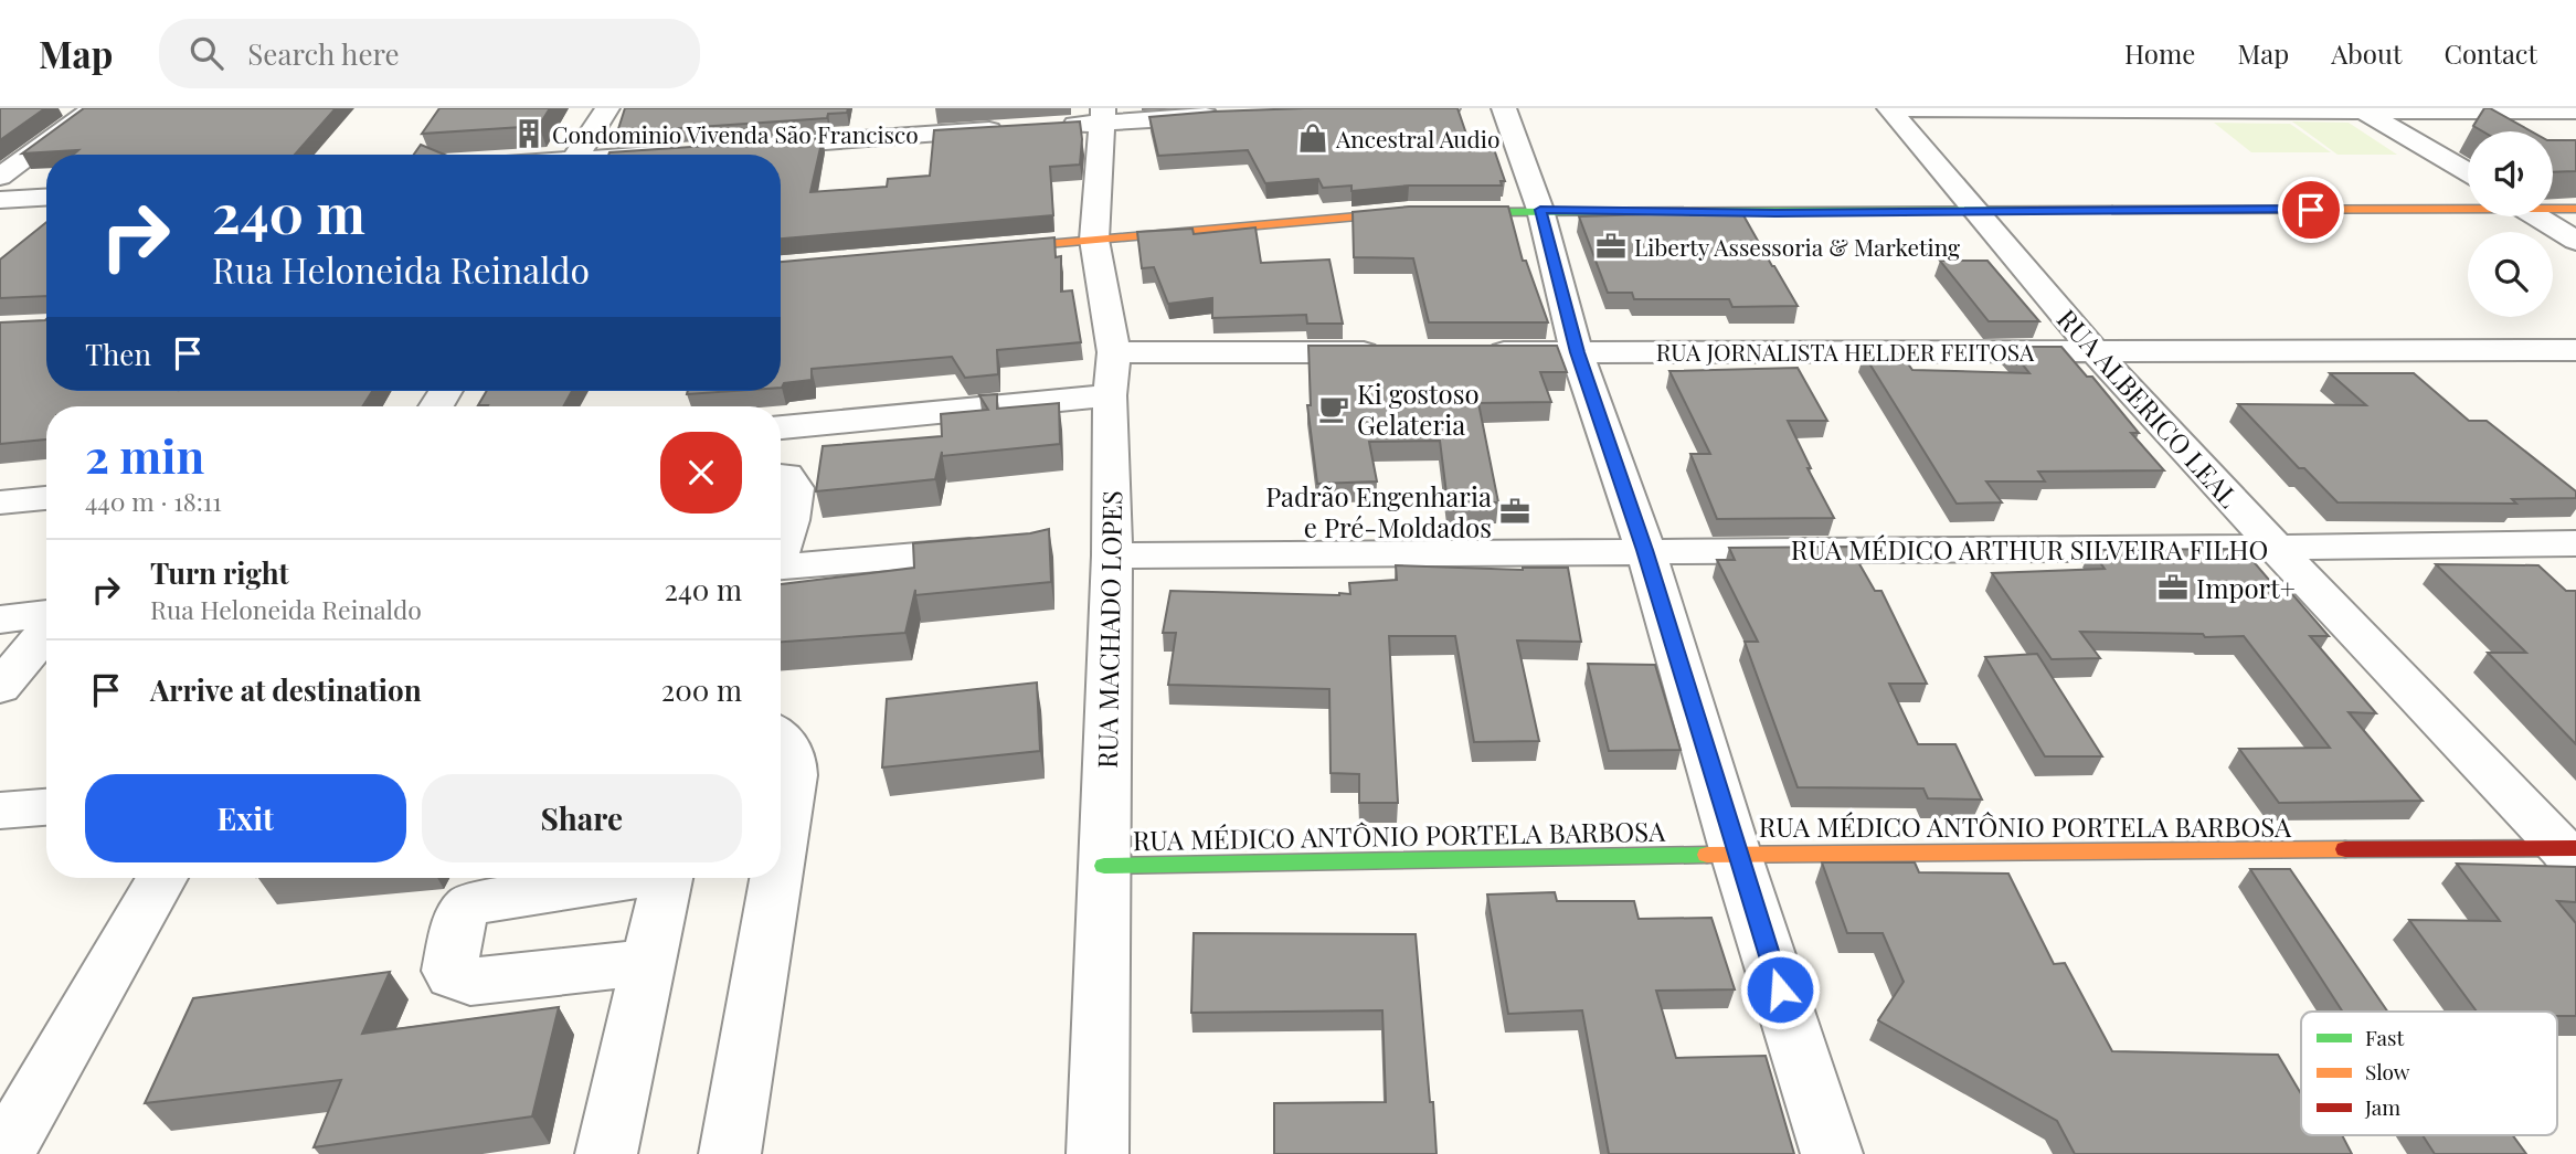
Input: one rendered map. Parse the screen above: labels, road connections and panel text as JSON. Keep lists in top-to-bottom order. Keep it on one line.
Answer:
{"streets":{"street":["RUA JORNALISTA HELDER FEITOSA","RUA ALBERICO LEAL","RUA MÉDICO ARTHUR SILVEIRA FILHO","RUA MACHADO LOPES","RUA MÉDICO ANTÔNIO PORTELA BARBOSA"]},"crossings":[["RUA JORNALISTA HELDER FEITOSA","RUA ALBERICO LEAL"],["RUA ALBERICO LEAL","RUA MÉDICO ARTHUR SILVEIRA FILHO"],["RUA ALBERICO LEAL","RUA MÉDICO ANTÔNIO PORTELA BARBOSA"],["RUA MÉDICO ARTHUR SILVEIRA FILHO","RUA MACHADO LOPES"],["RUA MACHADO LOPES","RUA MÉDICO ANTÔNIO PORTELA BARBOSA"]],"places":{"building":["Condominio Vivenda São Francisco"],"shop":["Ancestral Audio"],"office":["Liberty Assessoria & Marketing","Padrão Engenharia e Pré-Moldados","Import+"],"cafe":["Ki gostoso Gelateria"]},"legend":["Fast","Slow","Jam"],"page":{"header":"Map","search":"Search here","nav":["Home","Map","About","Contact"],"turn":["240 m","Rua Heloneida Reinaldo"],"then":"Then","heading":["2 min","440 m · 18:11"],"list":[{"name":"Turn right","note":"Rua Heloneida Reinaldo","value":"240 m"},{"name":"Arrive at destination","value":"200 m"}],"buttons":["Exit","Share"]}}
